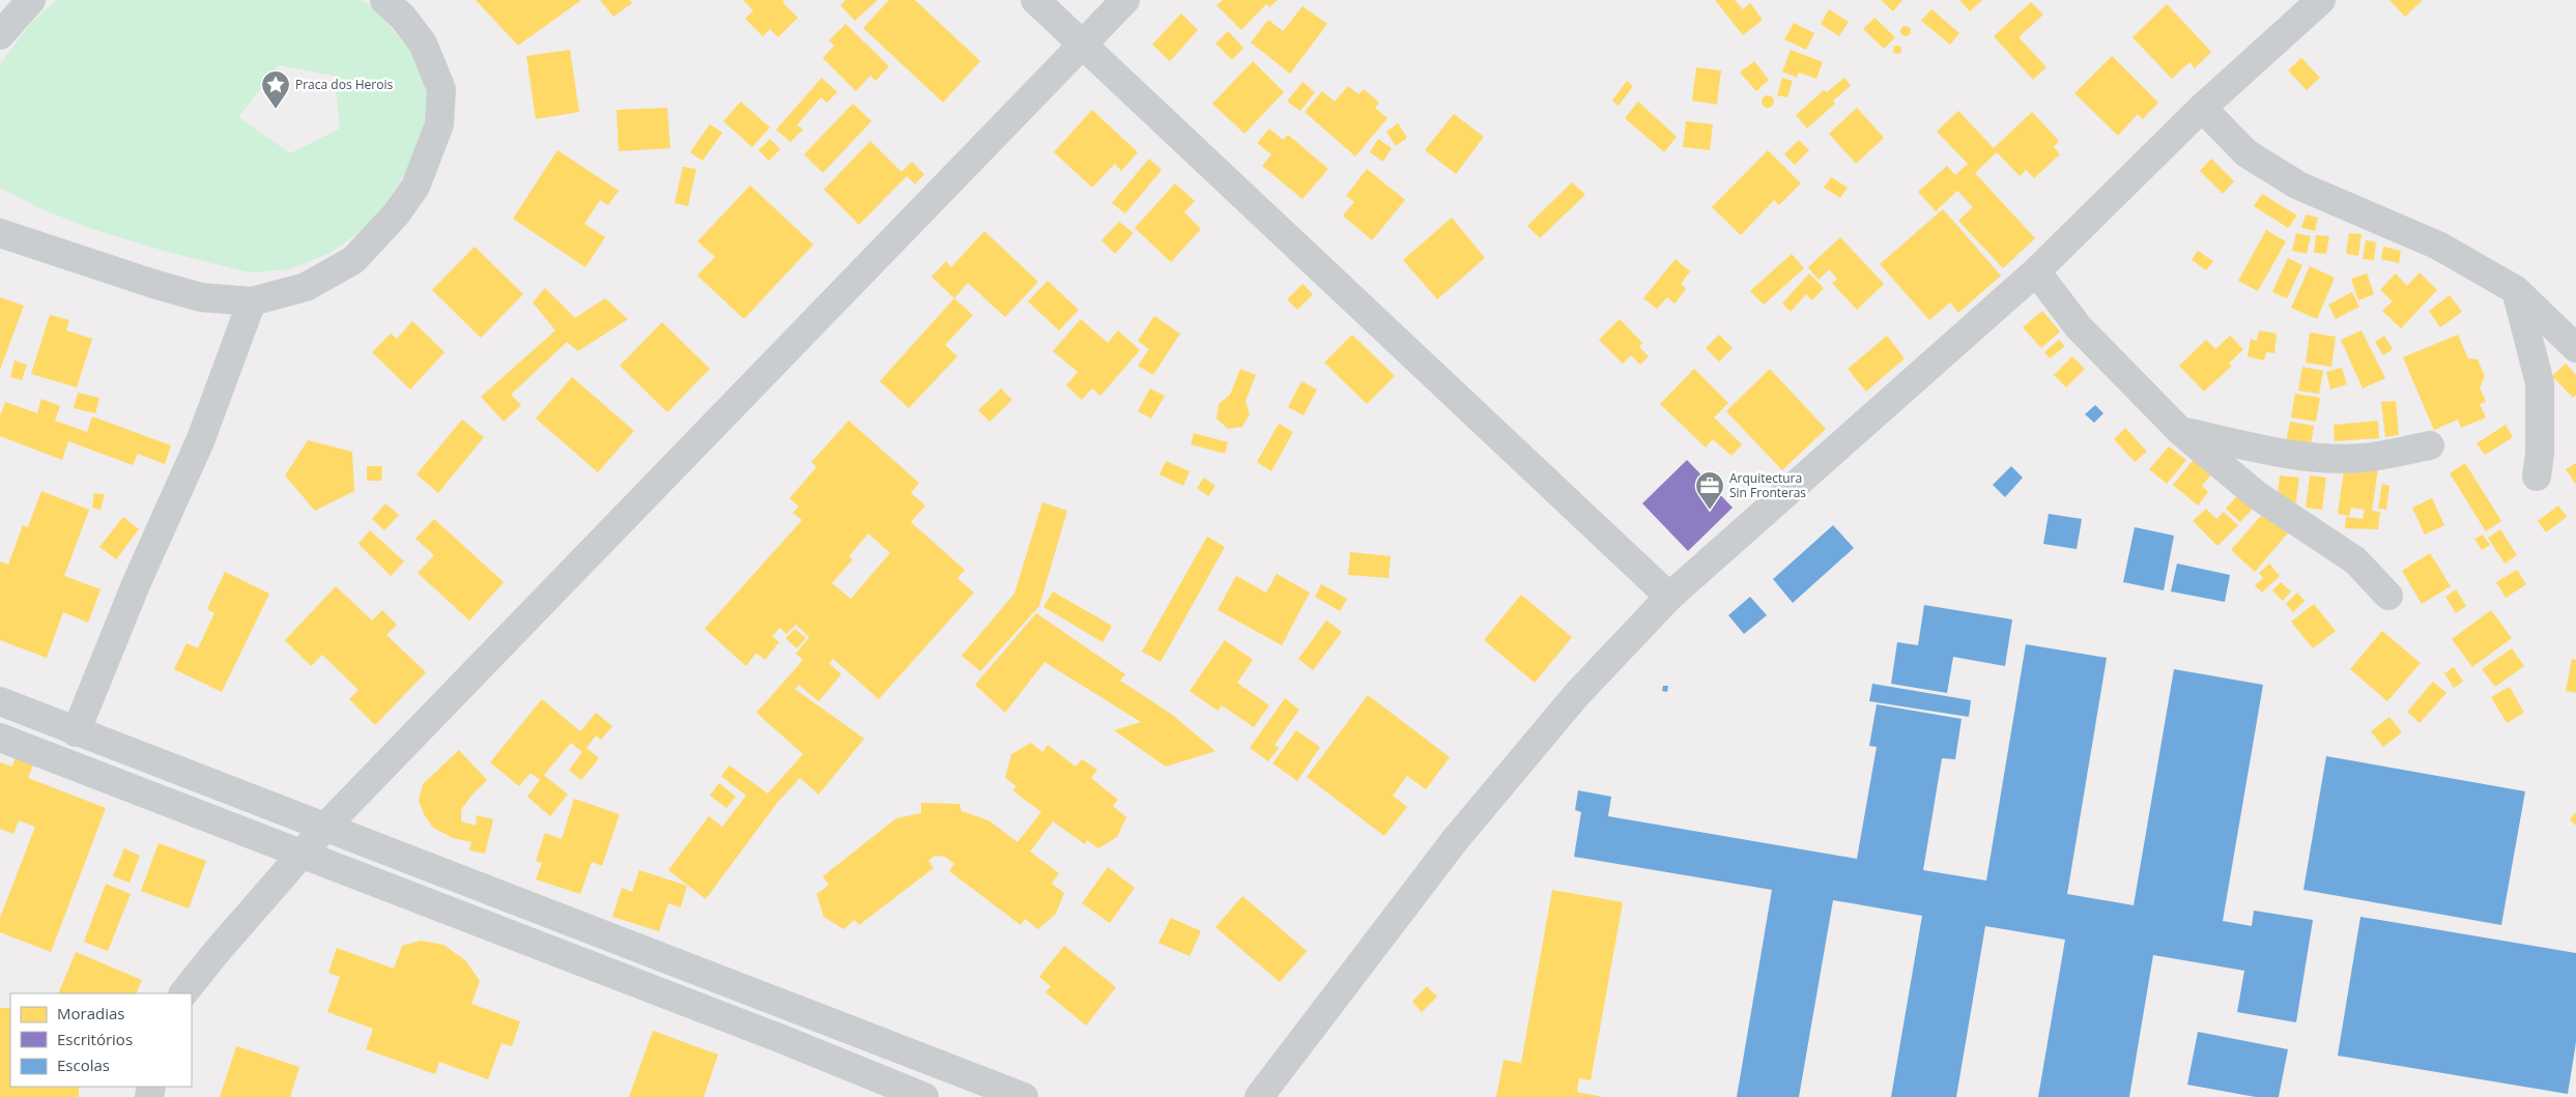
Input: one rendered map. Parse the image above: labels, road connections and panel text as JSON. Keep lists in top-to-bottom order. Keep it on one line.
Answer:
{"places":{"place":["Praca dos Herois"],"office":["Arquitectura Sin Fronteras"]},"legend":["Moradias","Escritórios","Escolas"]}
